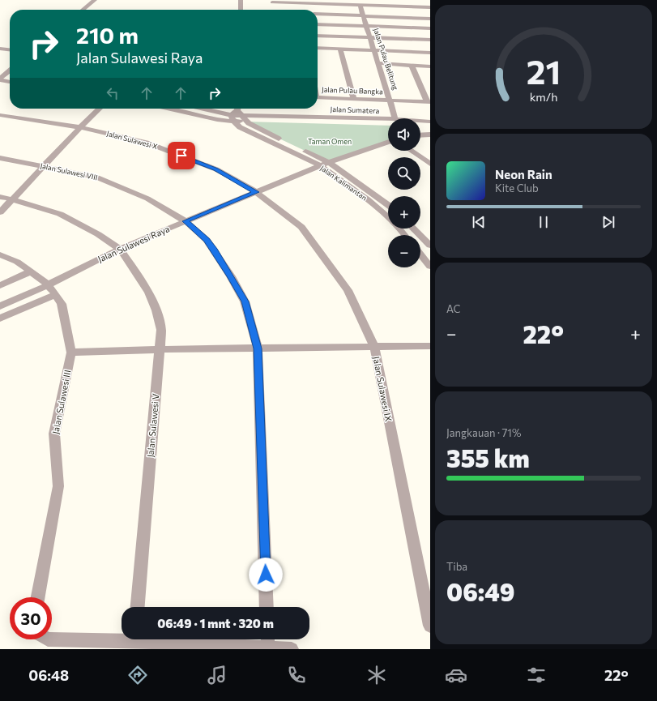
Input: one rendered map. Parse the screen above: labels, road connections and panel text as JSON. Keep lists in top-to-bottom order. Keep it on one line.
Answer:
{"streets":{"street":["Jalan Pulau Belitung","Jalan Pulau Bangka","Jalan Sumatera","Jalan Sulawesi X","Jalan Sulawesi VIII","Jalan Kalimantan","Jalan Sulawesi Raya","Jalan Sulawesi IX","Jalan Sulawesi III","Jalan Sulawesi V"]},"crossings":[["Jalan Pulau Belitung","Jalan Pulau Bangka"],["Jalan Sumatera","Jalan Kalimantan"],["Jalan Sulawesi X","Jalan Sulawesi Raya"],["Jalan Sulawesi X","Jalan Sulawesi IX"],["Jalan Sulawesi VIII","Jalan Sulawesi Raya"],["Jalan Kalimantan","Jalan Sulawesi Raya"],["Jalan Sulawesi Raya","Jalan Sulawesi IX"],["Jalan Sulawesi Raya","Jalan Sulawesi III"],["Jalan Sulawesi Raya","Jalan Sulawesi V"]],"parks":["Taman Omen"],"page":{"turn":["210 m","Jalan Sulawesi Raya"],"map_buttons":["+","−"],"song":["Neon Rain","Kite Club"],"tile":["AC",["Jangkauan · 71%","355 km"],["Tiba","06:49"]],"heat":["−","22°","+"],"limit":"30","trip":"06:49 · 1 mnt · 320 m","tabs":["06:48","22°"],"gauge":["21","km/h"]}}
